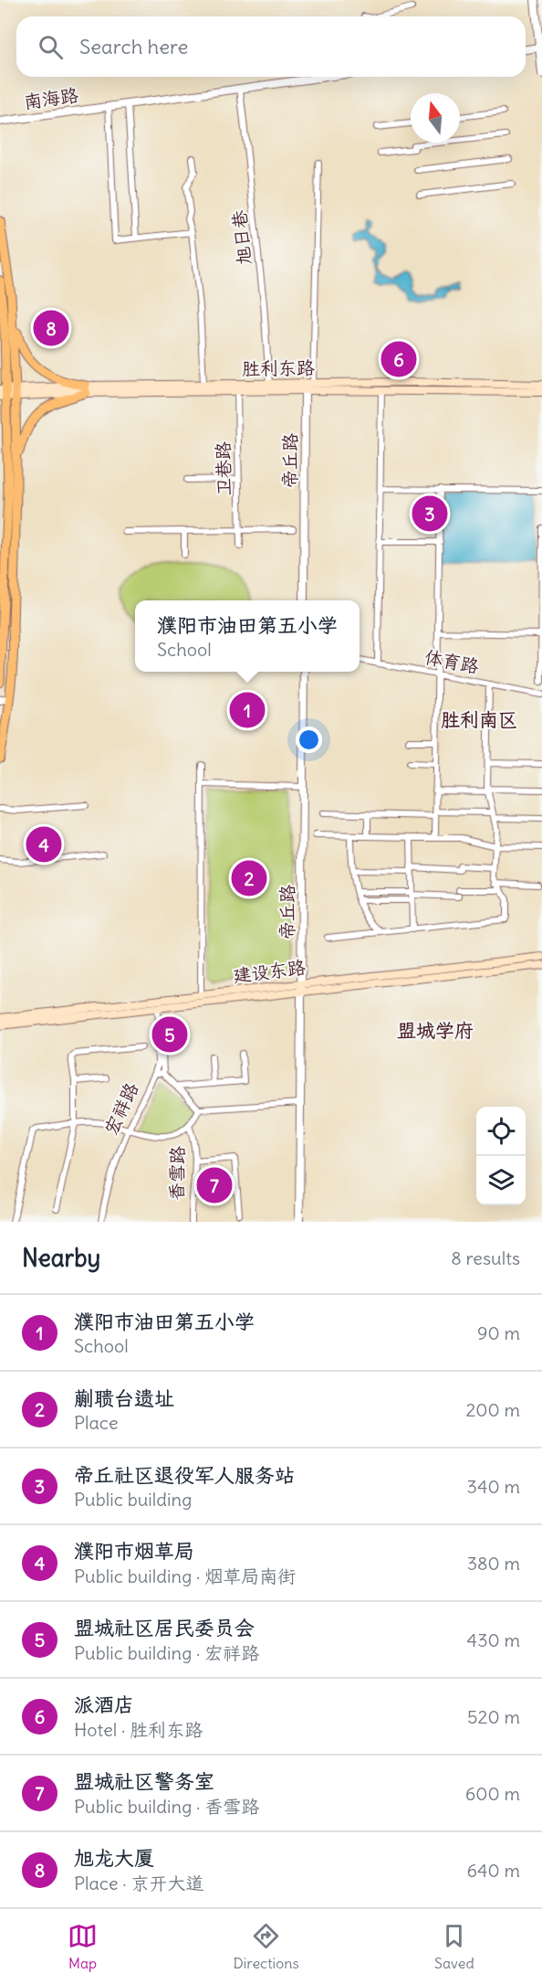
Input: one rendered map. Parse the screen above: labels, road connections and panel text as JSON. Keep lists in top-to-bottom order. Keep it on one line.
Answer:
{"streets":{"main road":["胜利东路","建设东路"],"street":["南海路","旭日巷","帝丘路","卫巷路","体育路","宏祥路","香雪路"]},"crossings":[["南海路","旭日巷"],["旭日巷","胜利东路"],["胜利东路","帝丘路"],["胜利东路","卫巷路"],["帝丘路","建设东路"],["建设东路","宏祥路"]],"districts":["胜利南区","盟城学府"],"north":"top","page":{"search":"Search here","pins":["8","6","3","1","4","2","5","7"],"popup":["濮阳市油田第五小学","School"],"heading":["Nearby","8 results"],"list":[{"mark":"1","name":"濮阳市油田第五小学","note":"School","value":"90 m"},{"mark":"2","name":"蒯聩台遗址","note":"Place","value":"200 m"},{"mark":"3","name":"帝丘社区退役军人服务站","note":"Public building","value":"340 m"},{"mark":"4","name":"濮阳市烟草局","note":"Public building · 烟草局南街","value":"380 m"},{"mark":"5","name":"盟城社区居民委员会","note":"Public building · 宏祥路","value":"430 m"},{"mark":"6","name":"派酒店","note":"Hotel · 胜利东路","value":"520 m"},{"mark":"7","name":"盟城社区警务室","note":"Public building · 香雪路","value":"600 m"},{"mark":"8","name":"旭龙大厦","note":"Place · 京开大道","value":"640 m"}],"nav":["Map","Directions","Saved"]}}
